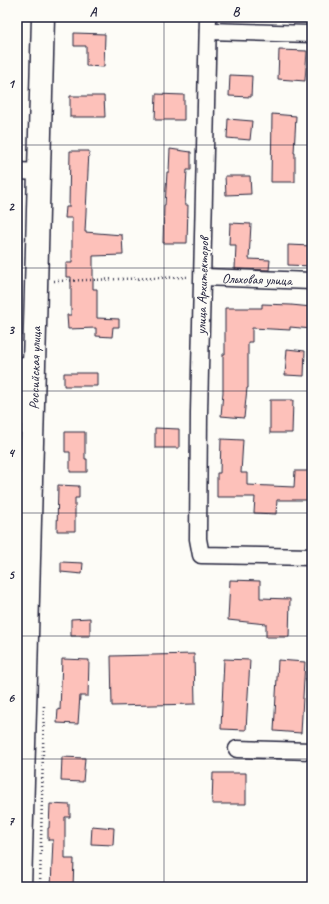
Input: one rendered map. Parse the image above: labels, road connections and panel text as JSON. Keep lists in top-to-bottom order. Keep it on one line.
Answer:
{"streets":{"main road":["Российская улица"],"street":["Ольховая улица","улица Архитекторов"]},"crossings":[["Ольховая улица","улица Архитекторов"]],"grid":{"columns":["A","B"],"rows":["1","2","3","4","5","6","7"]}}
